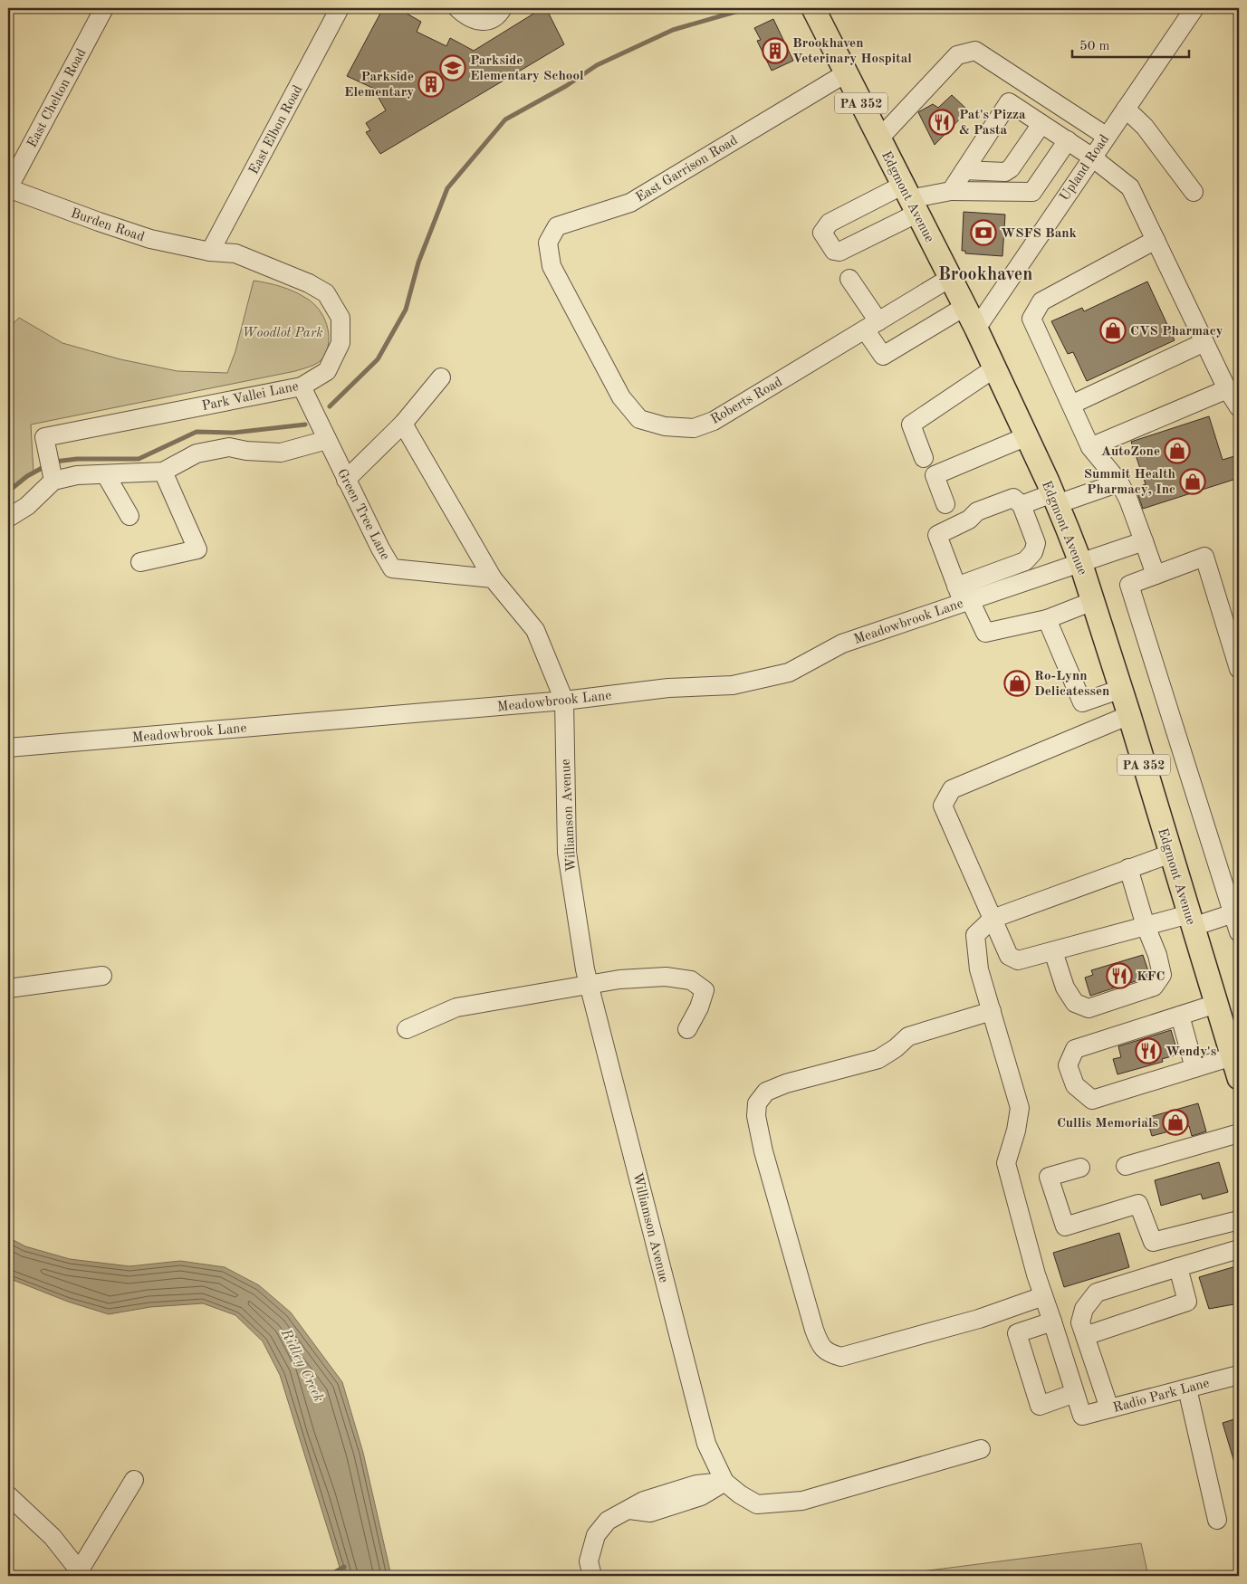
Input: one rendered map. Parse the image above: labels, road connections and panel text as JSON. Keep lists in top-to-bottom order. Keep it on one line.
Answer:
{"streets":{"main road":["PA 352","Edgmont Avenue"],"street":["East Chelton Road","East Elbon Road","Upland Road","East Garrison Road","Burden Road","Park Vallei Lane","Roberts Road","Green Tree Lane","Meadowbrook Lane","Williamson Avenue","Radio Park Lane"]},"crossings":[["East Chelton Road","Burden Road"],["East Elbon Road","Burden Road"],["East Elbon Road","Park Vallei Lane"],["Upland Road","Edgmont Avenue"],["East Garrison Road","Edgmont Avenue"],["East Garrison Road","Roberts Road"],["Edgmont Avenue","Roberts Road"],["Edgmont Avenue","Meadowbrook Lane"],["Burden Road","Park Vallei Lane"],["Park Vallei Lane","Green Tree Lane"],["Meadowbrook Lane","Williamson Avenue"]],"districts":["Brookhaven"],"water":["Ridley Creek"],"parks":["Woodlot Park"],"places":{"building":["Brookhaven Veterinary Hospital","Parkside Elementary"],"school or university":["Parkside Elementary School"],"restaurant":["Pat's Pizza & Pasta","KFC","Wendy's"],"bank":["WSFS Bank"],"shop":["CVS Pharmacy","AutoZone","Summit Health Pharmacy, Inc","Ro-Lynn Delicatessen","Cullis Memorials"]},"scale_bar":"50 m"}
